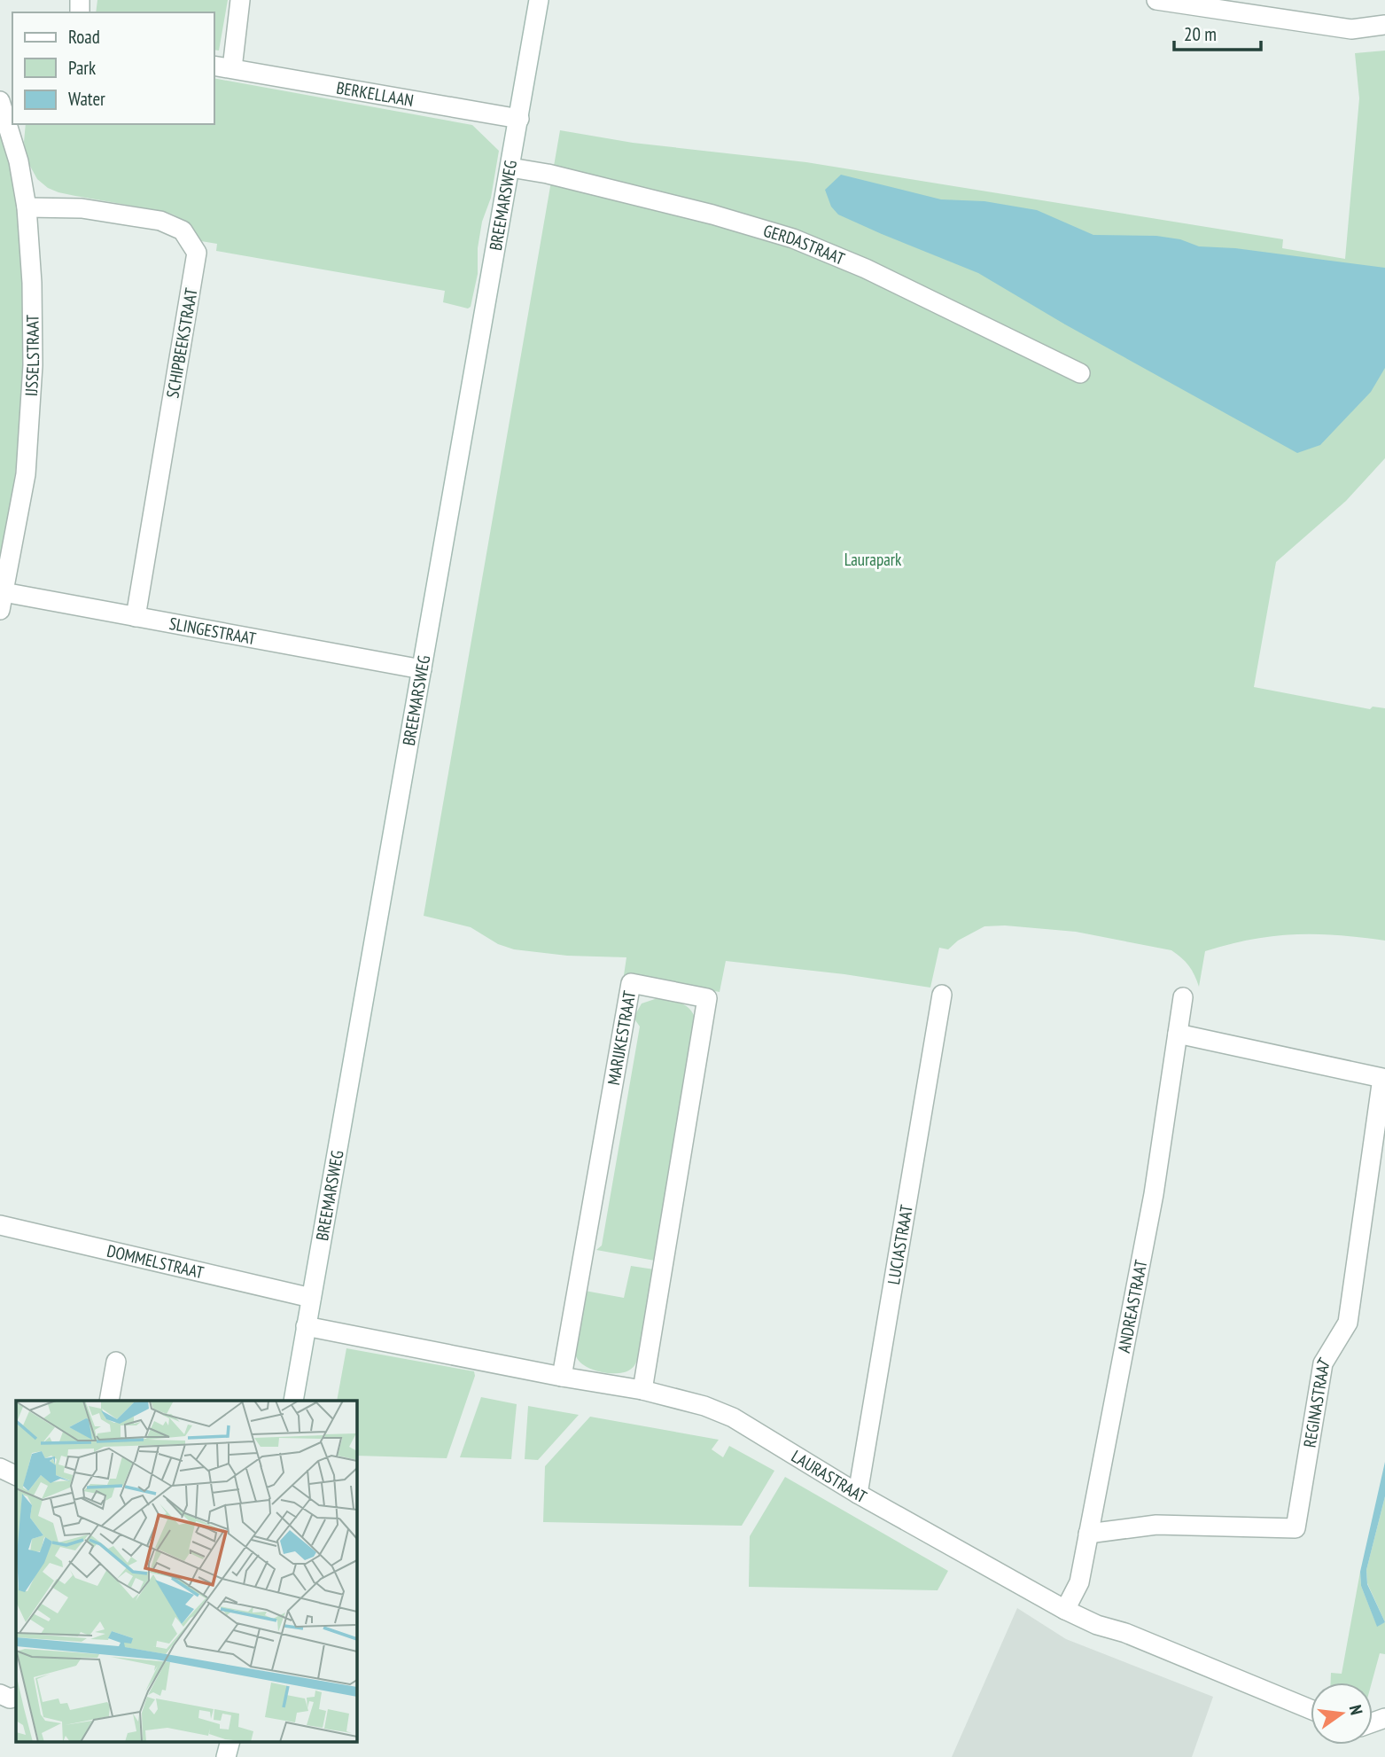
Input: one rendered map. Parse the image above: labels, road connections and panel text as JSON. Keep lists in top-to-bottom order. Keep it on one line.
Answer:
{"streets":{"street":["BERKELLAAN","BREEMARSWEG","GERDASTRAAT","SCHIPBEEKSTRAAT","IJSSELSTRAAT","SLINGESTRAAT","MARIJKESTRAAT","LUCIASTRAAT","DOMMELSTRAAT","ANDREASTRAAT","REGINASTRAAT","LAURASTRAAT"]},"crossings":[["BERKELLAAN","BREEMARSWEG"],["BREEMARSWEG","GERDASTRAAT"],["BREEMARSWEG","SLINGESTRAAT"],["BREEMARSWEG","DOMMELSTRAAT"],["BREEMARSWEG","LAURASTRAAT"],["SCHIPBEEKSTRAAT","IJSSELSTRAAT"],["SCHIPBEEKSTRAAT","SLINGESTRAAT"],["IJSSELSTRAAT","SLINGESTRAAT"],["MARIJKESTRAAT","LAURASTRAAT"],["LUCIASTRAAT","LAURASTRAAT"],["ANDREASTRAAT","REGINASTRAAT"],["ANDREASTRAAT","LAURASTRAAT"]],"parks":["Laurapark"],"legend":["Road","Park","Water"],"scale_bar":"20 m","north":"right"}
